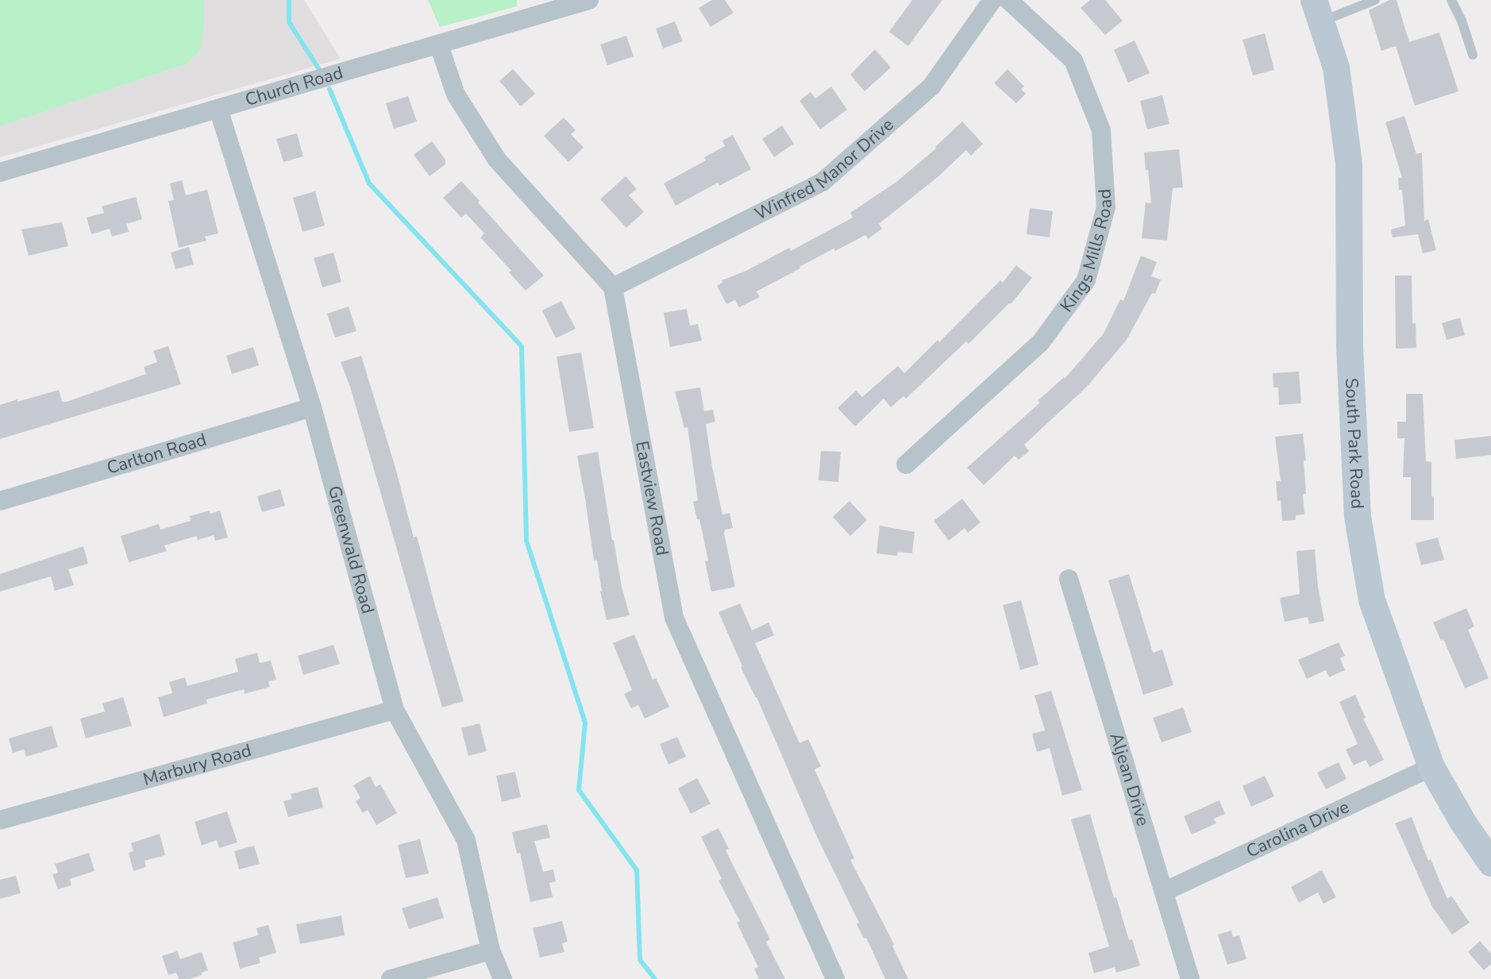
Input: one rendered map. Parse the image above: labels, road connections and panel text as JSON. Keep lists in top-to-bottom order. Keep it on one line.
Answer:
{"streets":{"main road":["South Park Road"],"street":["Church Road","Winfred Manor Drive","Kings Mills Road","Carlton Road","Eastview Road","Greenwald Road","Marbury Road","Aljean Drive","Carolina Drive"]},"crossings":[["Church Road","Greenwald Road"],["Winfred Manor Drive","Eastview Road"],["South Park Road","Carolina Drive"],["Carlton Road","Greenwald Road"],["Greenwald Road","Marbury Road"],["Aljean Drive","Carolina Drive"]]}
